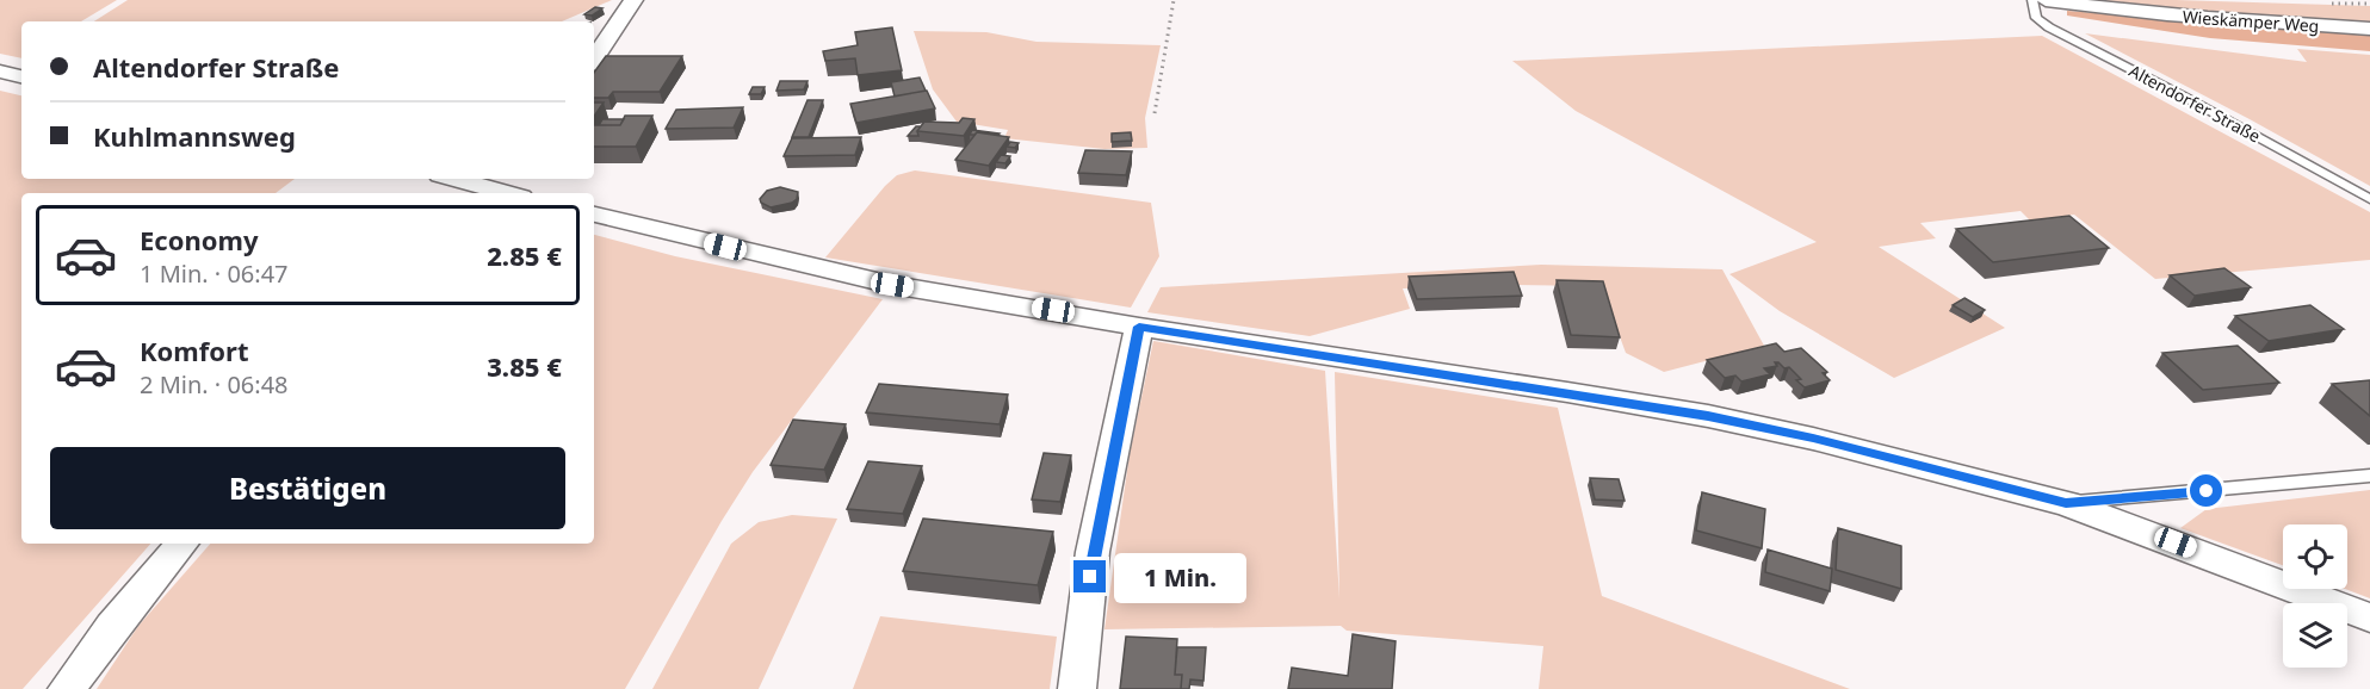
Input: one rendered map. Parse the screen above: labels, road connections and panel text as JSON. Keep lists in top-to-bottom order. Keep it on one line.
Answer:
{"streets":{"street":["Wieskämper Weg"],"lane":["Altendorfer Straße"]},"page":{"banner":["Altendorfer Straße","Kuhlmannsweg"],"list":[{"name":"Economy","note":"1 Min. · 06:47","value":"2.85 €"},{"name":"Komfort","note":"2 Min. · 06:48","value":"3.85 €"}],"buttons":"Bestätigen","bubble":"1 Min."}}
